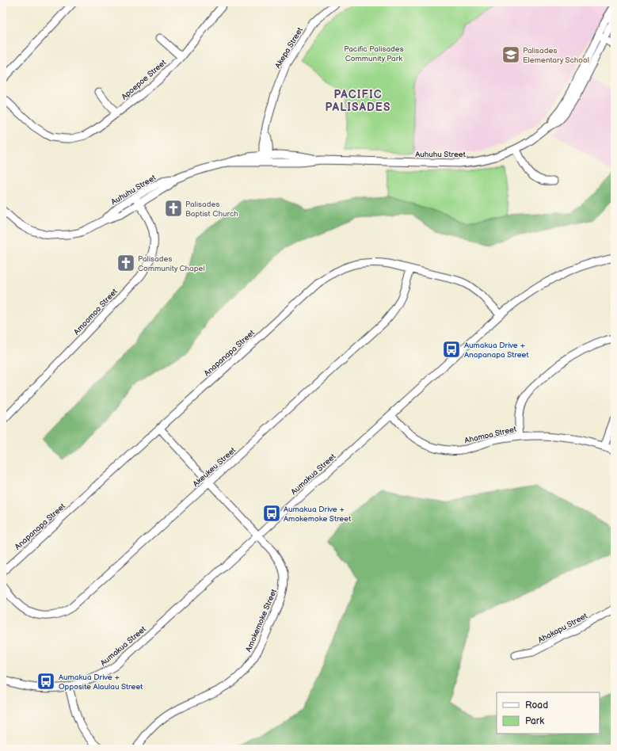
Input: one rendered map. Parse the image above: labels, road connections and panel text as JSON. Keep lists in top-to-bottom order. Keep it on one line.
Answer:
{"streets":{"street":["Akepa Street","Apoepoe Street","Auhuhu Street","Amoomoo Street","Anapanapa Street","Ahamoa Street","Akeukeu Street","Aumakua Street","Amokemoke Street","Ahakapu Street"]},"crossings":[["Akepa Street","Auhuhu Street"],["Auhuhu Street","Amoomoo Street"],["Anapanapa Street","Akeukeu Street"],["Anapanapa Street","Aumakua Street"],["Anapanapa Street","Amokemoke Street"],["Ahamoa Street","Aumakua Street"],["Akeukeu Street","Amokemoke Street"],["Aumakua Street","Amokemoke Street"]],"districts":["PACIFIC PALISADES"],"parks":["Pacific Palisades Community Park"],"places":{"school or university":["Palisades Elementary School"],"church":["Palisades Baptist Church","Palisades Community Chapel"],"bus stop":["Aumakua Drive + Anapanapa Street","Aumakua Drive + Amokemoke Street","Aumakua Drive + Opposite Alaulau Street"]},"legend":["Road","Park"]}
